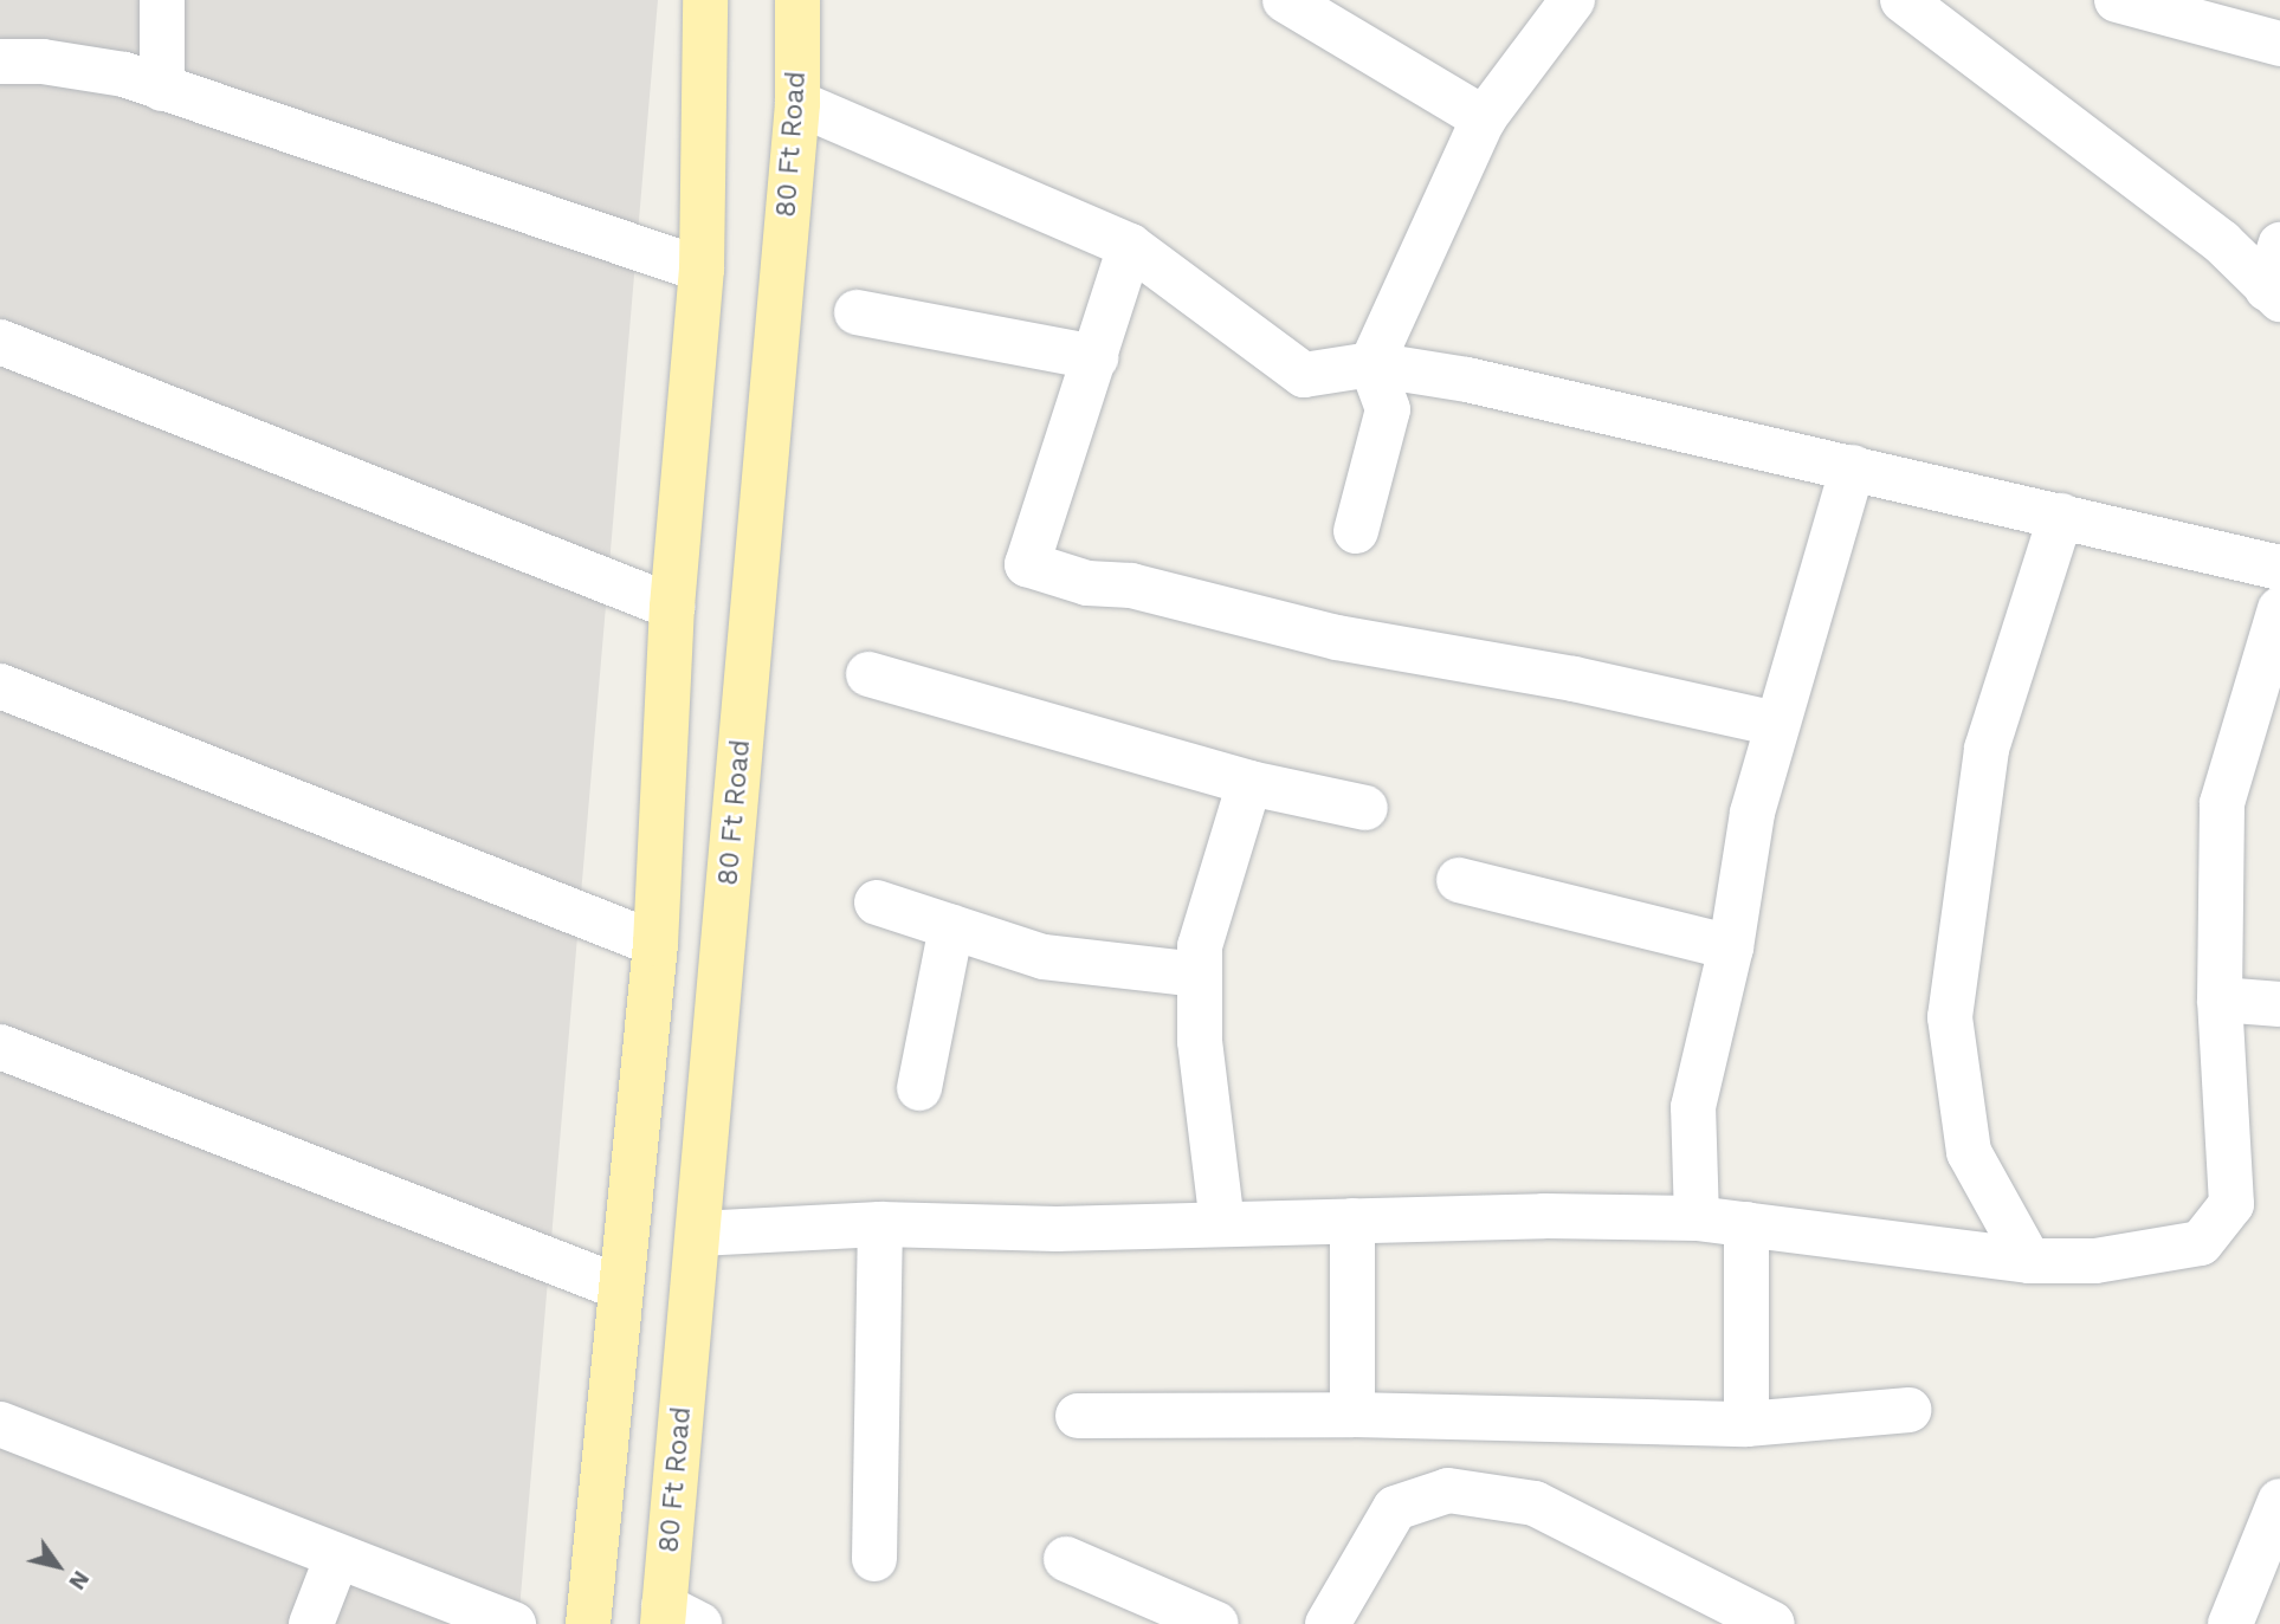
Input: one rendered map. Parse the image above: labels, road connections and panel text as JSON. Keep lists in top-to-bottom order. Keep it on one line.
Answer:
{"streets":{"main road":["80 Ft Road"]},"north":"bottom right"}
